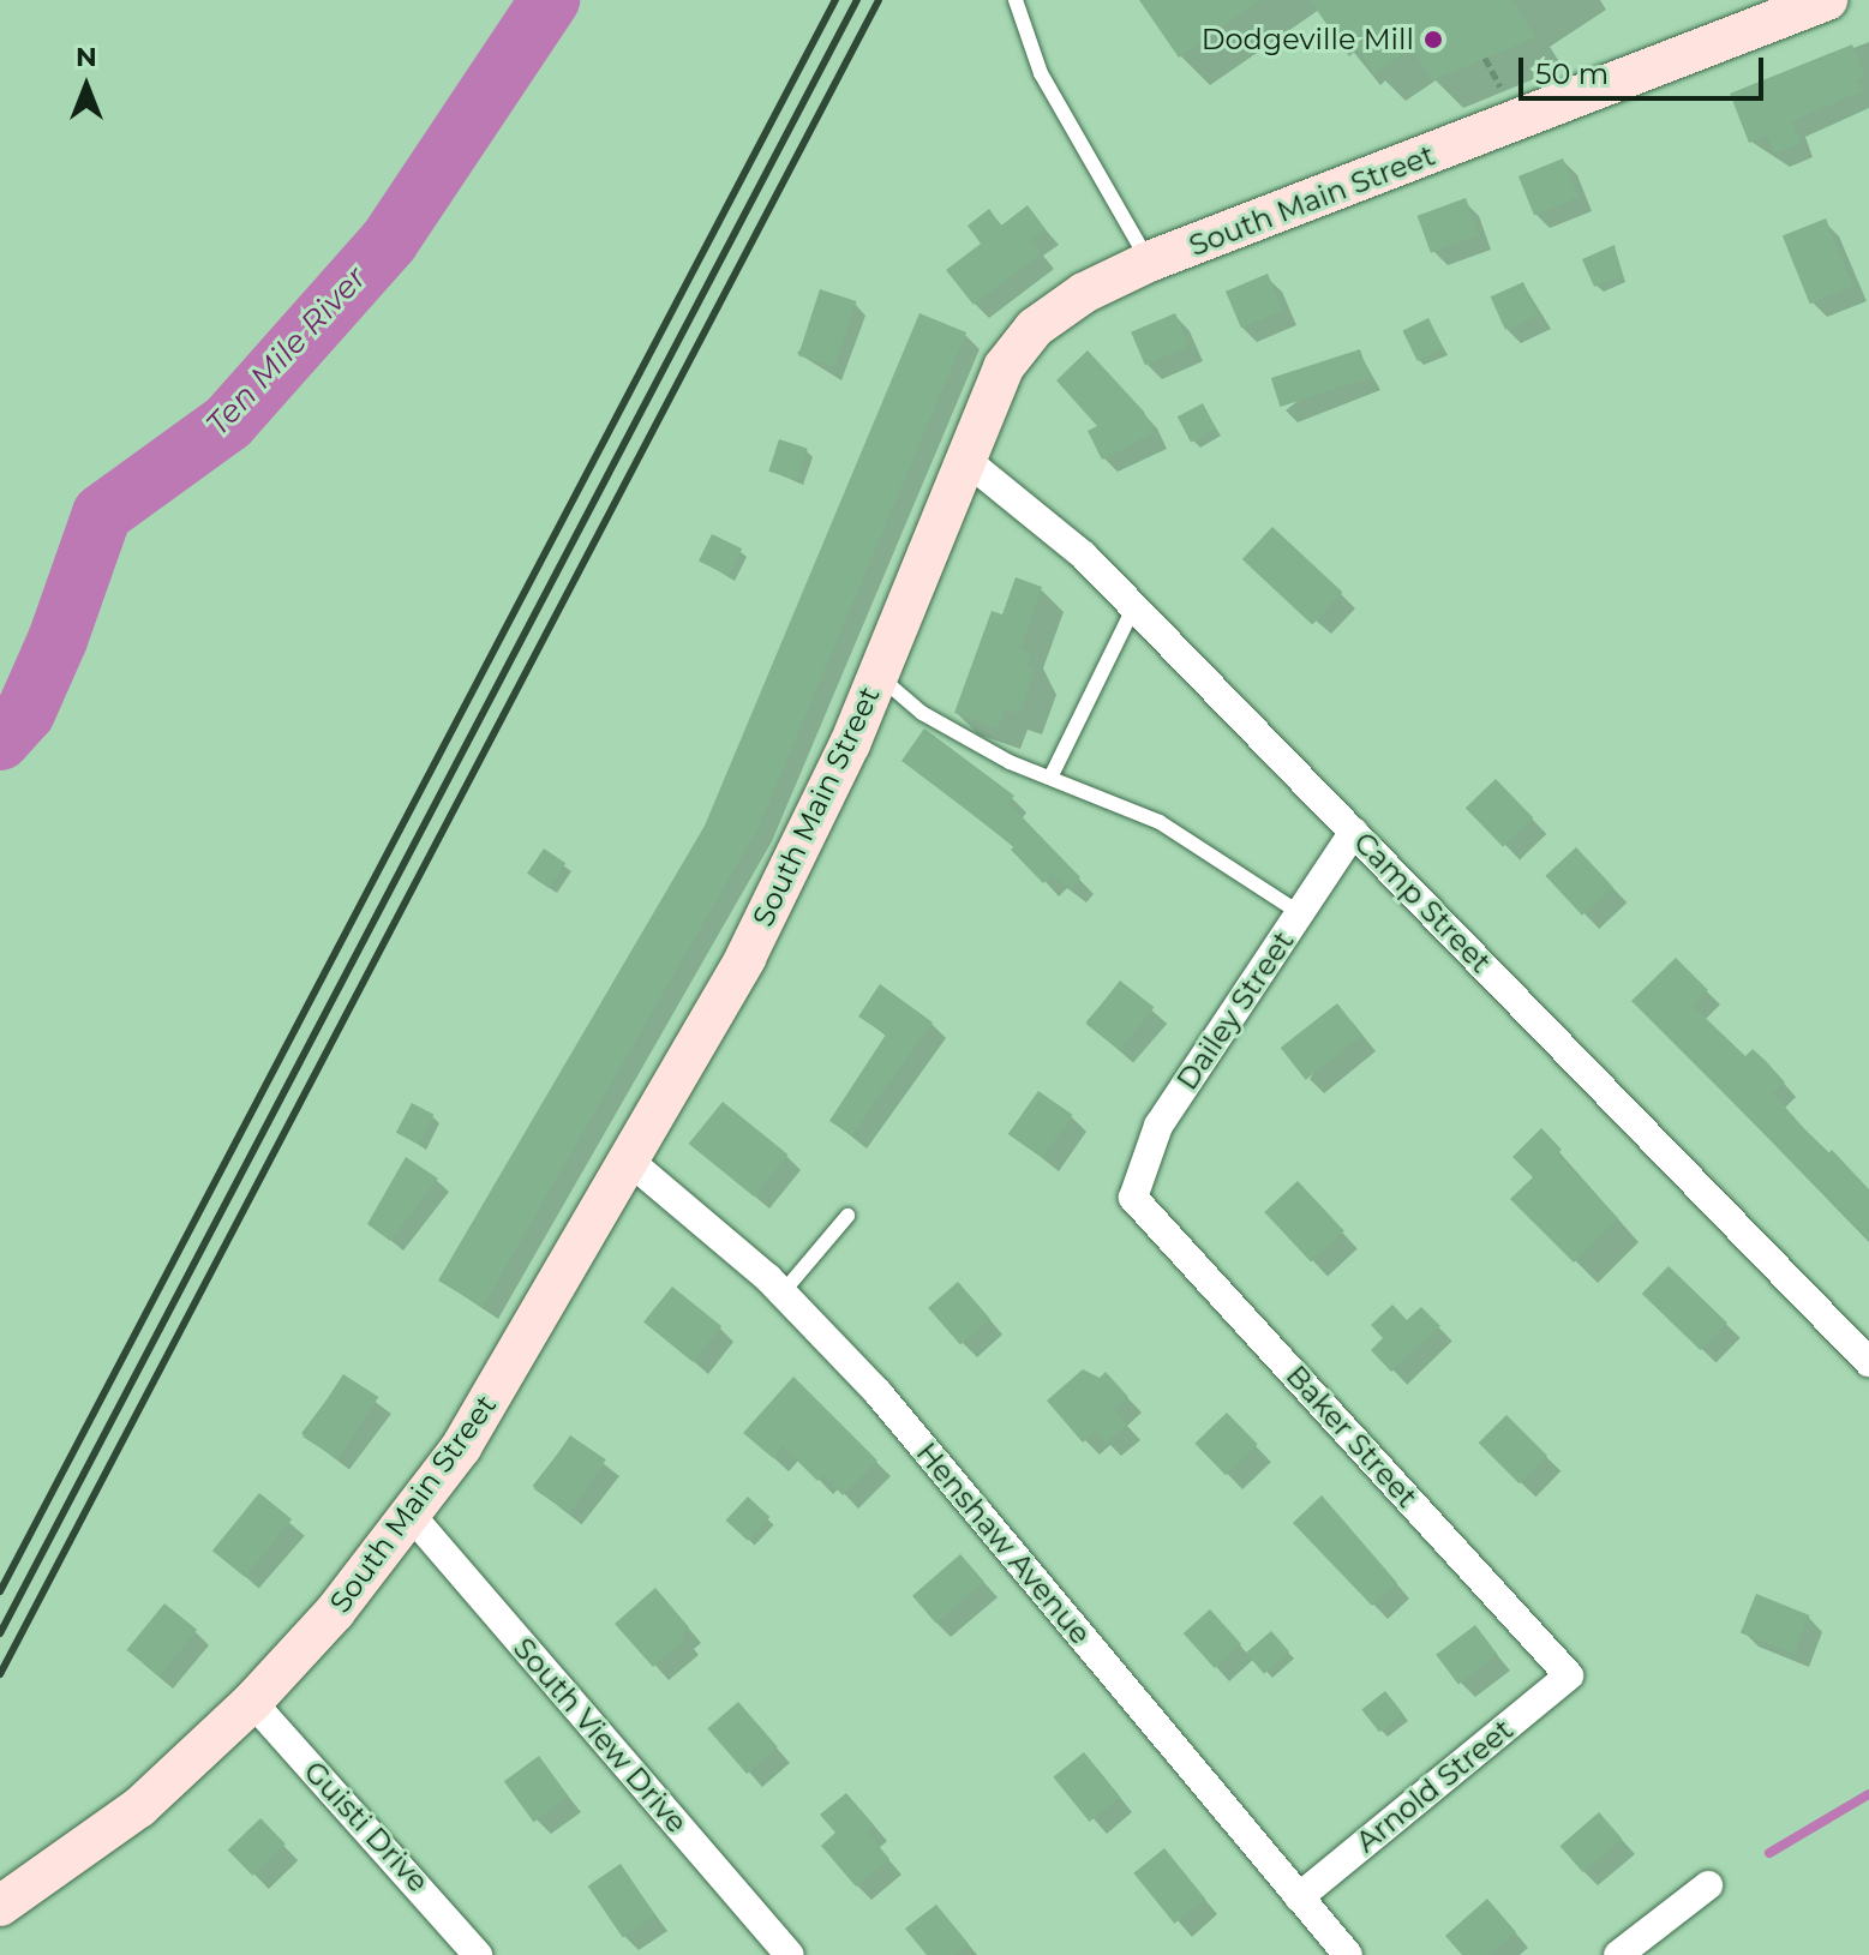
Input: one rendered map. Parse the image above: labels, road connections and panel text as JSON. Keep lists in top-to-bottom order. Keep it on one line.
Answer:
{"streets":{"main road":["South Main Street"],"street":["Camp Street","Dailey Street","Baker Street","Henshaw Avenue","South View Drive","Arnold Street","Guisti Drive"]},"crossings":[["South Main Street","Camp Street"],["South Main Street","Henshaw Avenue"],["South Main Street","South View Drive"],["South Main Street","Guisti Drive"],["Camp Street","Dailey Street"],["Dailey Street","Baker Street"],["Baker Street","Arnold Street"],["Henshaw Avenue","Arnold Street"]],"water":["Ten Mile River"],"places":["Dodgeville Mill"],"scale_bar":"50 m","north":"top"}
